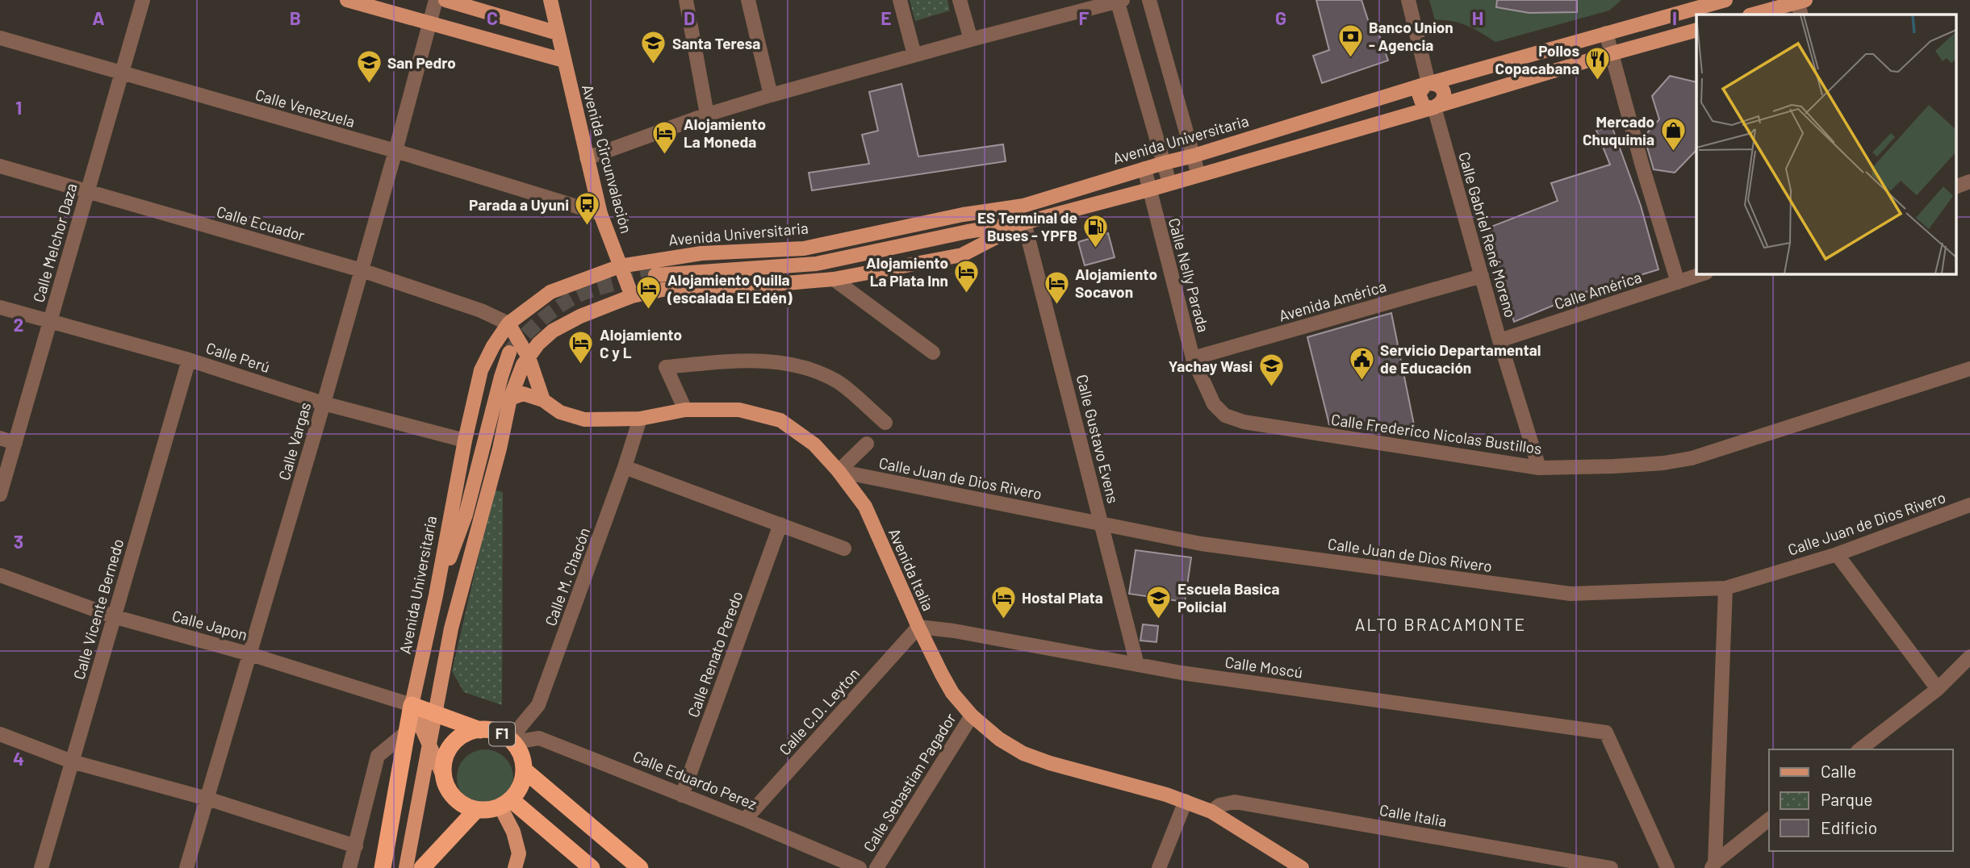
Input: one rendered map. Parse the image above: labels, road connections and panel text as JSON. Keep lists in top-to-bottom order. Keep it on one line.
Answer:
{"streets":{"highway":["Avenida Universitaria","F1"],"main road":["Avenida Circunvalación","Avenida Italia"],"street":["Calle Venezuela","Calle Ecuador","Calle Gabriel René Moreno","Calle Melchor Daza","Calle Nelly Parada","Calle América","Avenida América","Calle Perú","Calle Frederico Nicolas Bustillos","Calle Gustavo Evens","Calle Vargas","Calle Juan de Dios Rivero","Calle M. Chacón","Calle Vicente Bernedo","Calle Japon","Calle Renato Peredo","Calle Moscú","Calle C.D. Leyton","Calle Eduardo Perez","Calle Sebastian Pagador","Calle Italia"]},"crossings":[["Calle Venezuela","Avenida Circunvalación"],["Calle Venezuela","Calle Melchor Daza"],["Calle Venezuela","Calle Vargas"],["Avenida Universitaria","Avenida Circunvalación"],["Avenida Universitaria","Calle Ecuador"],["Avenida Universitaria","Calle Nelly Parada"],["Avenida Universitaria","Calle Perú"],["Avenida Universitaria","Calle Japon"],["Avenida Universitaria","F1"],["Calle Ecuador","Calle Melchor Daza"],["Calle Ecuador","Calle Vargas"],["Calle Gabriel René Moreno","Calle América"],["Calle Gabriel René Moreno","Avenida América"],["Calle Gabriel René Moreno","Calle Frederico Nicolas Bustillos"],["Calle Melchor Daza","Calle Perú"],["Calle Nelly Parada","Avenida América"],["Calle Nelly Parada","Calle Frederico Nicolas Bustillos"],["Calle Perú","Calle Vargas"],["Calle Perú","Calle Vicente Bernedo"],["Calle Gustavo Evens","Calle Juan de Dios Rivero"],["Calle Gustavo Evens","Calle Moscú"],["Calle Vargas","Calle Japon"],["Calle Juan de Dios Rivero","Avenida Italia"],["Avenida Italia","Calle M. Chacón"],["Avenida Italia","Calle Moscú"],["Avenida Italia","Calle C.D. Leyton"],["Avenida Italia","Calle Sebastian Pagador"],["Avenida Italia","Calle Italia"],["Calle M. Chacón","F1"],["Calle M. Chacón","Calle Eduardo Perez"],["Calle Vicente Bernedo","Calle Japon"],["Calle Japon","F1"],["Calle Renato Peredo","Calle Eduardo Perez"],["Calle Moscú","Calle C.D. Leyton"],["Calle C.D. Leyton","Calle Eduardo Perez"],["F1","Calle Eduardo Perez"]],"districts":["ALTO BRACAMONTE"],"places":{"bank":["Banco Union - Agencia"],"school or university":["Santa Teresa","San Pedro","Yachay Wasi","Escuela Basica Policial"],"restaurant":["Pollos Copacabana"],"shop":["Mercado Chuquimia"],"hotel":["Alojamiento La Moneda","Alojamiento La Plata Inn","Alojamiento Socavon","Alojamiento Quilla (escalada El Edén)","Alojamiento C y L","Hostal Plata"],"bus stop":["Parada a Uyuni"],"fuel station":["ES Terminal de Buses - YPFB"],"public building":["Servicio Departamental de Educación"]},"legend":["Calle","Parque","Edificio"],"grid":{"columns":["A","B","C","D","E","F","G","H","I"],"rows":["1","2","3","4"]}}
